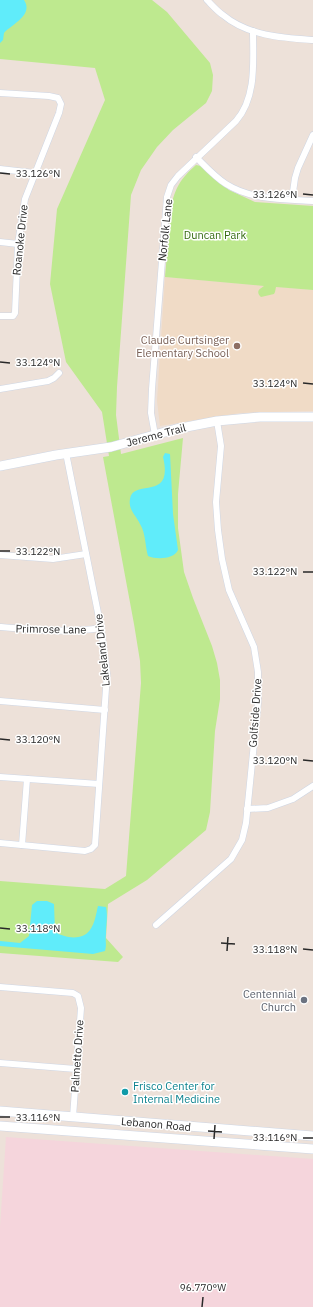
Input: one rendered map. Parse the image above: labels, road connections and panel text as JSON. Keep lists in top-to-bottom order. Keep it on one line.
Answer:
{"streets":{"main road":["Jereme Trail","Lebanon Road"],"street":["Norfolk Lane","Roanoke Drive","Primrose Lane","Lakeland Drive","Golfside Drive","Palmetto Drive"]},"crossings":[["Norfolk Lane","Jereme Trail"],["Jereme Trail","Lakeland Drive"],["Jereme Trail","Golfside Drive"],["Primrose Lane","Lakeland Drive"],["Palmetto Drive","Lebanon Road"]],"parks":["Duncan Park"],"places":["Claude Curtsinger Elementary School","Centennial Church","Frisco Center for Internal Medicine"],"coordinates":["33.126°N","33.124°N","33.122°N","33.120°N","33.118°N","33.116°N","96.770°W"]}
